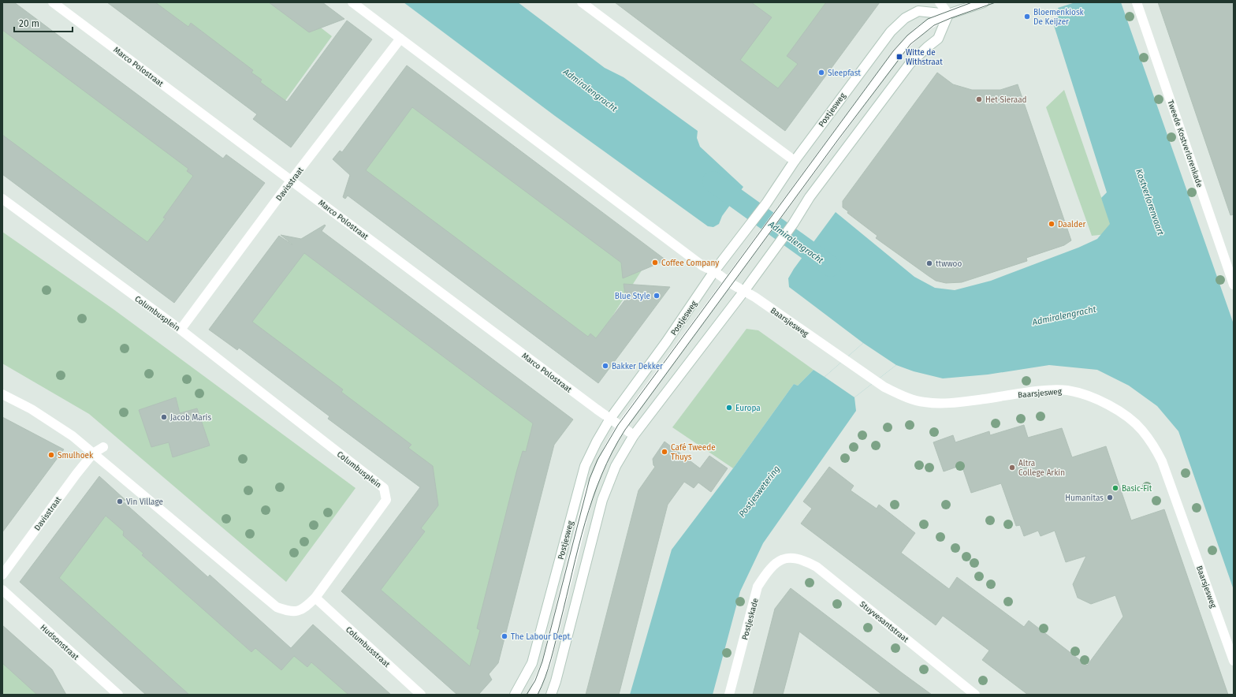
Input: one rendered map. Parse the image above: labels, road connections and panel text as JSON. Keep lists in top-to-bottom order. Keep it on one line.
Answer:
{"streets":{"street":["Marco Polostraat","Postjesweg","Tweede Kostverlorenkade","Davisstraat","Columbusplein","Baarsjesweg","Postjeskade","Stuyvesantstraat","Hudsonstraat","Columbusstraat"]},"crossings":[["Marco Polostraat","Postjesweg"],["Marco Polostraat","Davisstraat"],["Postjesweg","Baarsjesweg"],["Davisstraat","Columbusplein"],["Columbusplein","Columbusstraat"],["Postjeskade","Stuyvesantstraat"]],"water":["Admiralengracht","Kostverlorenvaart","Postjeswetering"],"places":{"other":["Bloemenkiosk De Keijzer","Sleepfast","Het Sieraad","Daalder","Coffee Company","ttwwoo","Blue Style","Bakker Dekker","Europa","Jacob Maris","Café Tweede Thuys","Smulhoek","Altra College Arkin","Basic-Fit","Humanitas","Vin Village","The Labour Dept."],"transit":["Witte de Withstraat"]},"scale_bar":"20 m"}
